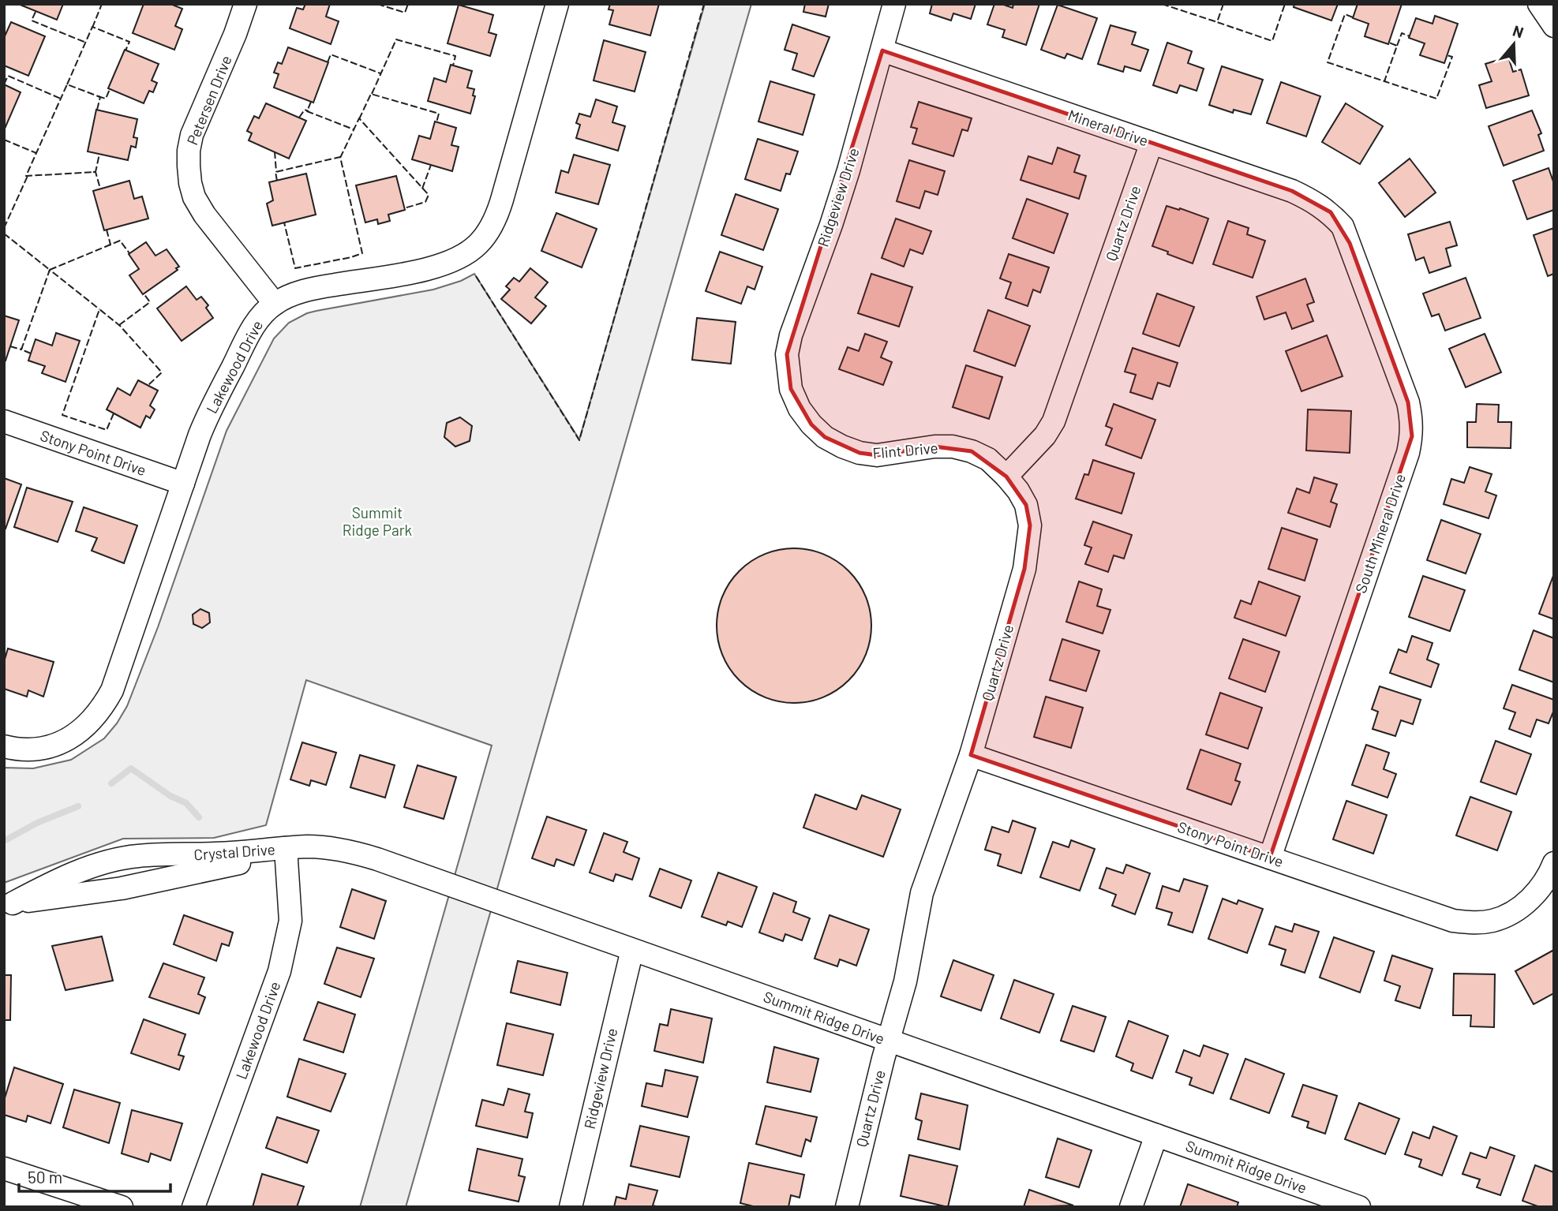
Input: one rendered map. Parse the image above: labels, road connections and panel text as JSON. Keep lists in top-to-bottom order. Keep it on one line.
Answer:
{"streets":{"street":["Petersen Drive","Mineral Drive","Ridgeview Drive","Quartz Drive","Lakewood Drive","Flint Drive","Stony Point Drive","South Mineral Drive","Crystal Drive","Summit Ridge Drive"]},"crossings":[["Petersen Drive","Lakewood Drive"],["Mineral Drive","Ridgeview Drive"],["Mineral Drive","Quartz Drive"],["Mineral Drive","South Mineral Drive"],["Ridgeview Drive","Flint Drive"],["Ridgeview Drive","Summit Ridge Drive"],["Quartz Drive","Flint Drive"],["Quartz Drive","Stony Point Drive"],["Quartz Drive","Summit Ridge Drive"],["Lakewood Drive","Stony Point Drive"],["Lakewood Drive","Crystal Drive"],["Lakewood Drive","Summit Ridge Drive"],["Stony Point Drive","South Mineral Drive"],["Crystal Drive","Summit Ridge Drive"]],"parks":["Summit Ridge Park"],"scale_bar":"50 m","north":"top"}
